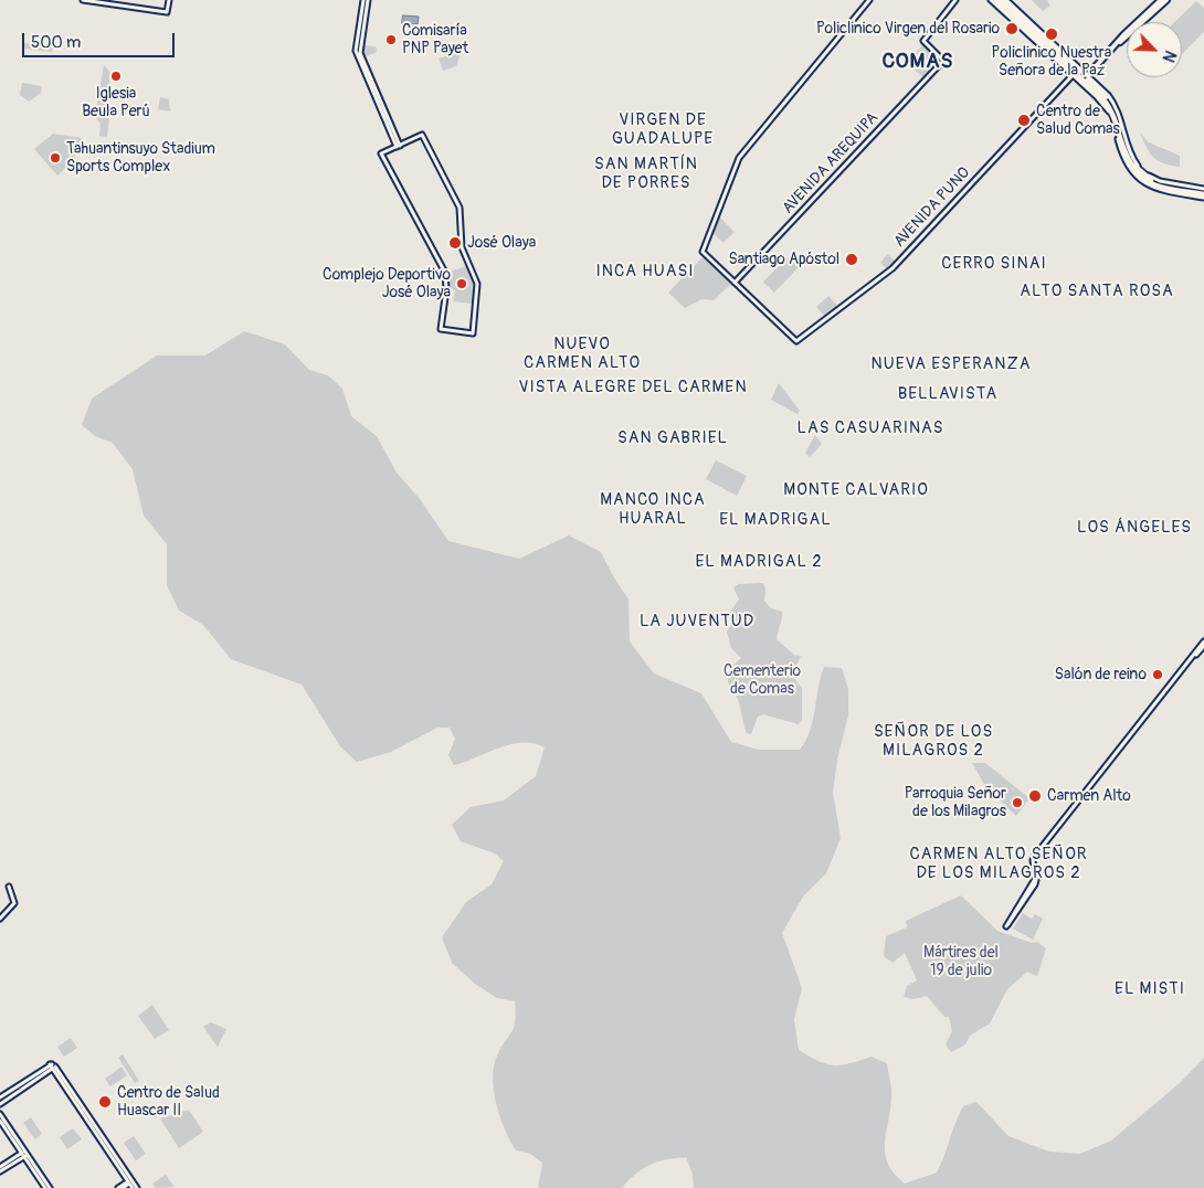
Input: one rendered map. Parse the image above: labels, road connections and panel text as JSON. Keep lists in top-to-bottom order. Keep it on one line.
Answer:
{"streets":{"street":["AVENIDA AREQUIPA","AVENIDA PUNO"]},"crossings":[["AVENIDA AREQUIPA","AVENIDA PUNO"]],"districts":["COMAS","VIRGEN DE GUADALUPE","SAN MARTÍN DE PORRES","CERRO SINAI","INCA HUASI","ALTO SANTA ROSA","NUEVO CARMEN ALTO","NUEVA ESPERANZA","VISTA ALEGRE DEL CARMEN","BELLAVISTA","LAS CASUARINAS","SAN GABRIEL","MONTE CALVARIO","MANCO INCA HUARAL","EL MADRIGAL","LOS ÁNGELES","EL MADRIGAL 2","LA JUVENTUD","SEÑOR DE LOS MILAGROS 2","CARMEN ALTO SEÑOR DE LOS MILAGROS 2","EL MISTI"],"parks":["Cementerio de Comas","Mártires del 19 de julio"],"places":["Policlinico Virgen del Rosario","Policlinico Nuestra Señora de la Paz","Comisaría PNP Payet","Iglesia Beula Perú","Centro de Salud Comas","Tahuantinsuyo Stadium Sports Complex","José Olaya","Santiago Apóstol","Complejo Deportivo José Olaya","Salón de reino","Carmen Alto","Parroquia Señor de los Milagros","Centro de Salud Huascar II"],"scale_bar":"500 m","north":"bottom right"}
